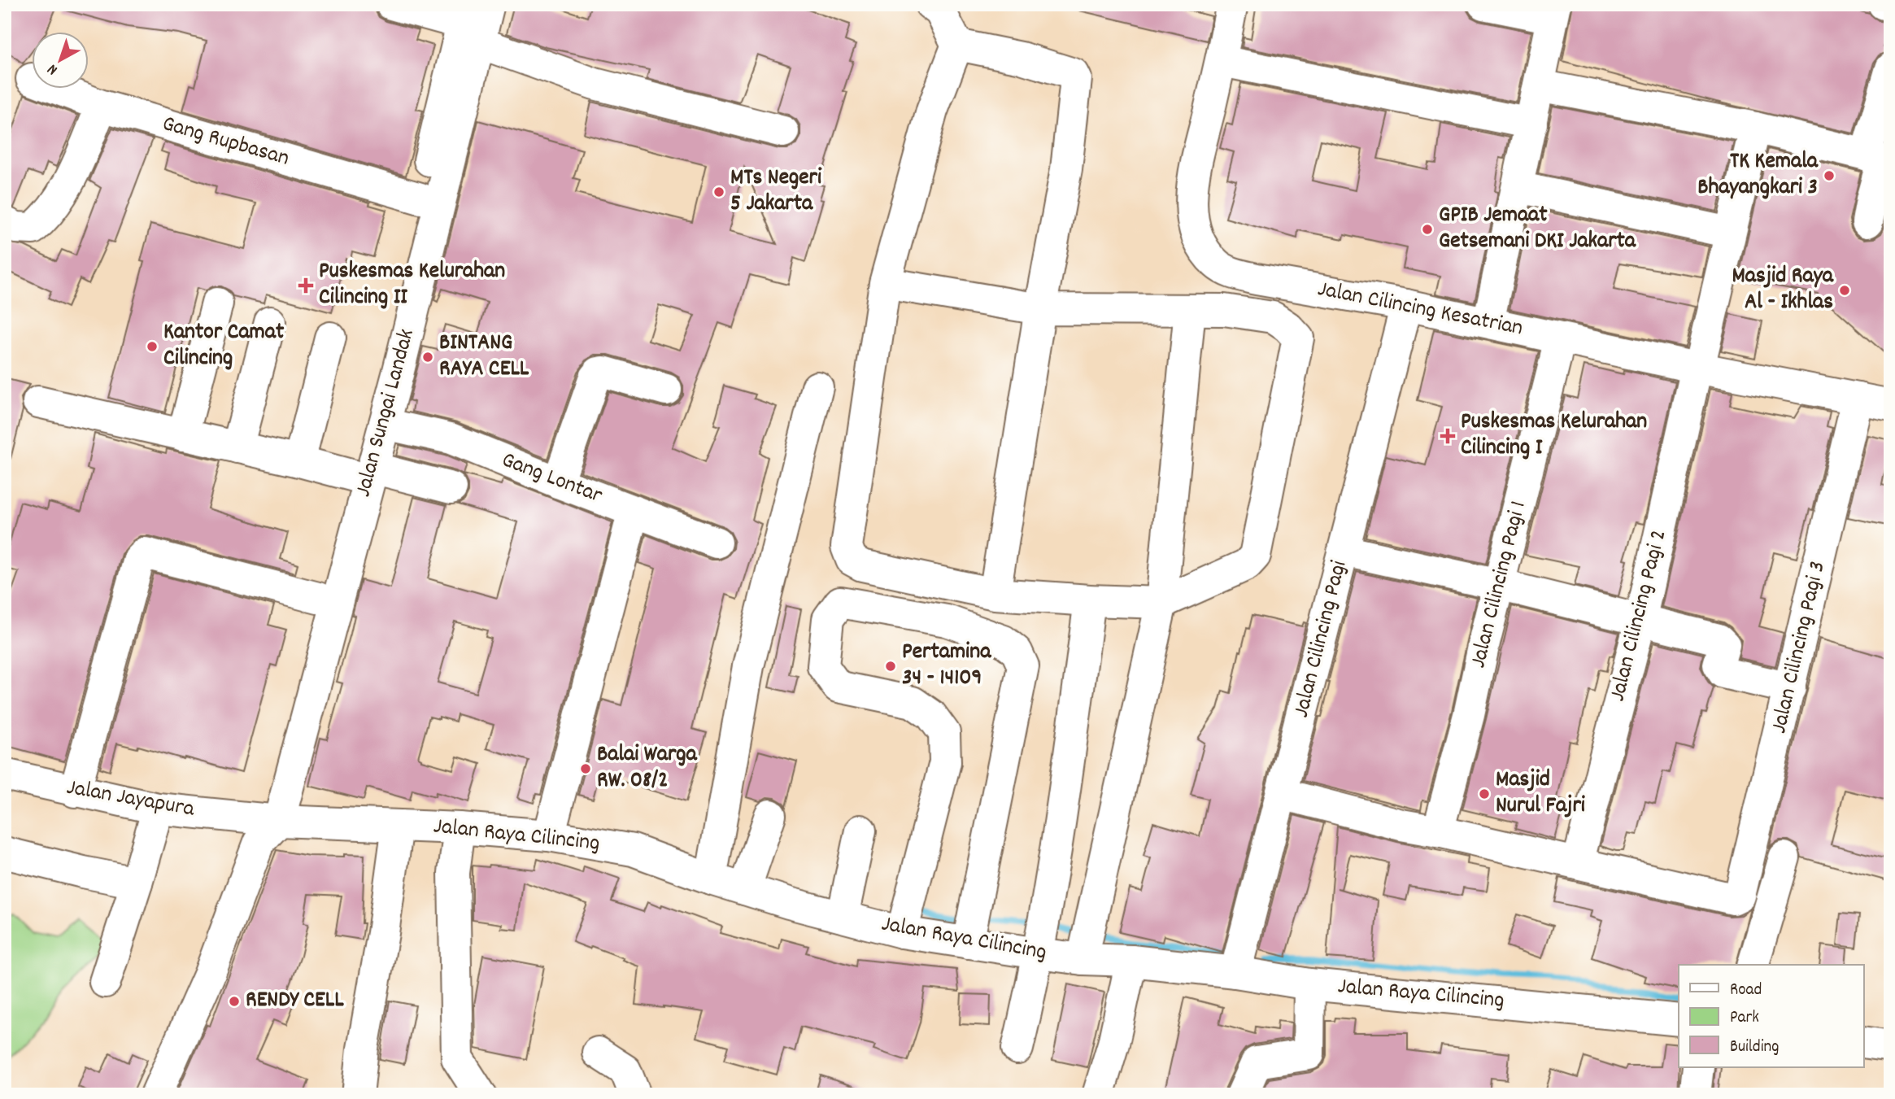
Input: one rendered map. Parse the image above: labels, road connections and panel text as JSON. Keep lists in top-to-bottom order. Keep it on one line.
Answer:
{"streets":{"street":["Gang Rupbasan","Jalan Cilincing Kesatrian","Jalan Sungai Landak","Gang Lontar","Jalan Cilincing Pagi 1","Jalan Cilincing Pagi 2","Jalan Cilincing Pagi","Jalan Cilincing Pagi 3","Jalan Jayapura","Jalan Raya Cilincing"]},"crossings":[["Gang Rupbasan","Jalan Sungai Landak"],["Jalan Cilincing Kesatrian","Jalan Cilincing Pagi 1"],["Jalan Cilincing Kesatrian","Jalan Cilincing Pagi 2"],["Jalan Cilincing Kesatrian","Jalan Cilincing Pagi"],["Jalan Cilincing Kesatrian","Jalan Cilincing Pagi 3"],["Jalan Sungai Landak","Gang Lontar"],["Jalan Sungai Landak","Jalan Jayapura"],["Jalan Sungai Landak","Jalan Raya Cilincing"],["Jalan Cilincing Pagi 2","Jalan Cilincing Pagi 3"],["Jalan Cilincing Pagi","Jalan Raya Cilincing"],["Jalan Jayapura","Jalan Raya Cilincing"]],"places":{"other":["TK Kemala Bhayangkari 3","MTs Negeri 5 Jakarta","GPIB Jemaat Getsemani DKI Jakarta","Masjid Raya Al - Ikhlas","Kantor Camat Cilincing","BINTANG RAYA CELL","Pertamina 34 - 14109","Balai Warga RW. 08/2","Masjid Nurul Fajri","RENDY CELL"],"health":["Puskesmas Kelurahan Cilincing II","Puskesmas Kelurahan Cilincing I"]},"legend":["Road","Park","Building"],"north":"bottom left"}
